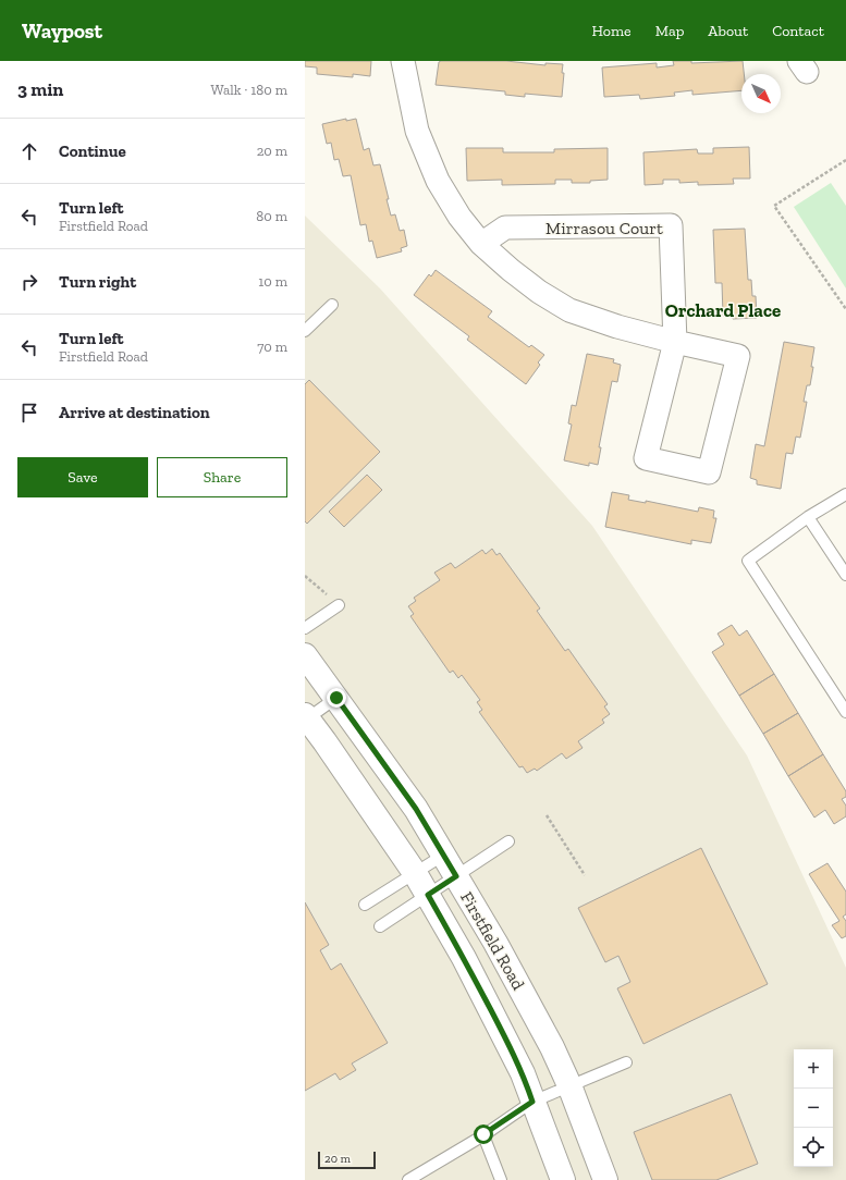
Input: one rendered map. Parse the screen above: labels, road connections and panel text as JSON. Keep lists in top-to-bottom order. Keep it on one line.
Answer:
{"streets":{"street":["Mirrasou Court","Firstfield Road"]},"districts":["Orchard Place"],"scale_bar":"20 m","north":"bottom right","page":{"header":"Waypost","nav":["Home","Map","About","Contact"],"heading":["3 min","Walk · 180 m"],"list":[["Continue","20 m"],["Turn left","Firstfield Road","80 m"],["Turn right","10 m"],["Turn left","Firstfield Road","70 m"],"Arrive at destination"],"buttons":["Save","Share"],"map_buttons":["+","−"],"scale":"20 m"}}
